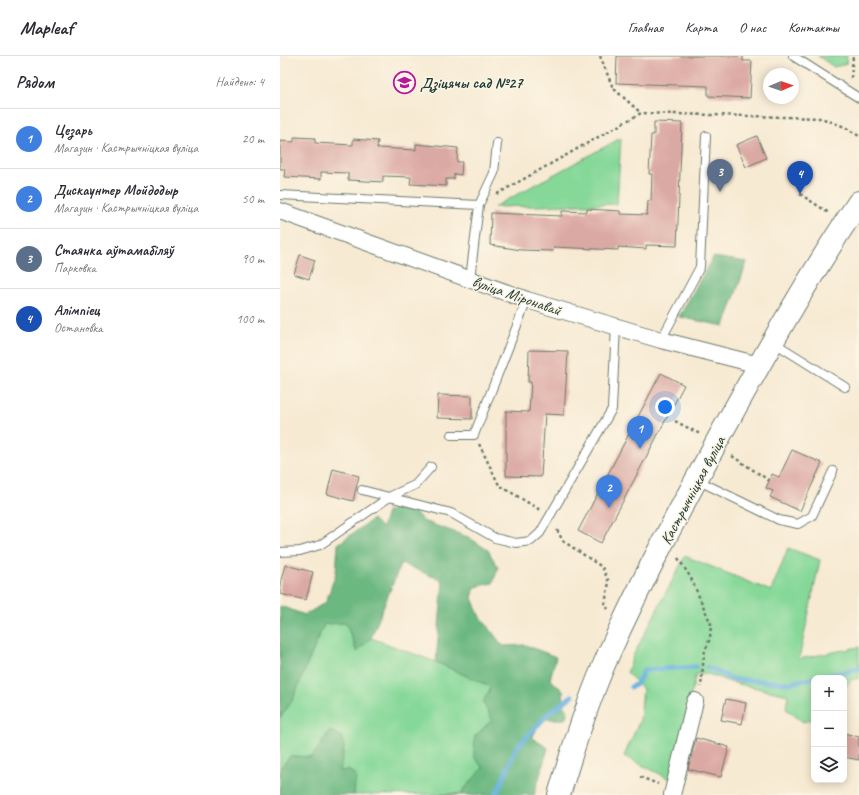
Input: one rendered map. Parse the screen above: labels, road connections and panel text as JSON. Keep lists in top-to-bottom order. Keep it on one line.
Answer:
{"streets":{"main road":["Кастрычніцкая вуліца"],"street":["вуліца Міронавай"]},"crossings":[["вуліца Міронавай","Кастрычніцкая вуліца"]],"places":{"school or university":["Дзіцячы сад №27"]},"north":"right","page":{"header":"Mapleaf","nav":["Главная","Карта","О нас","Контакты"],"heading":["Рядом","Найдено: 4"],"list":[{"mark":"1","name":"Цезарь","note":"Магазин · Кастрычніцкая вуліца","value":"20 m"},{"mark":"2","name":"Дискаунтер Мойдодыр","note":"Магазин · Кастрычніцкая вуліца","value":"50 m"},{"mark":"3","name":"Стаянка аўтамабіляў","note":"Парковка","value":"90 m"},{"mark":"4","name":"Алімпіец","note":"Остановка","value":"100 m"}],"pins":["3","4","1","2"],"map_buttons":["+","−"]}}
